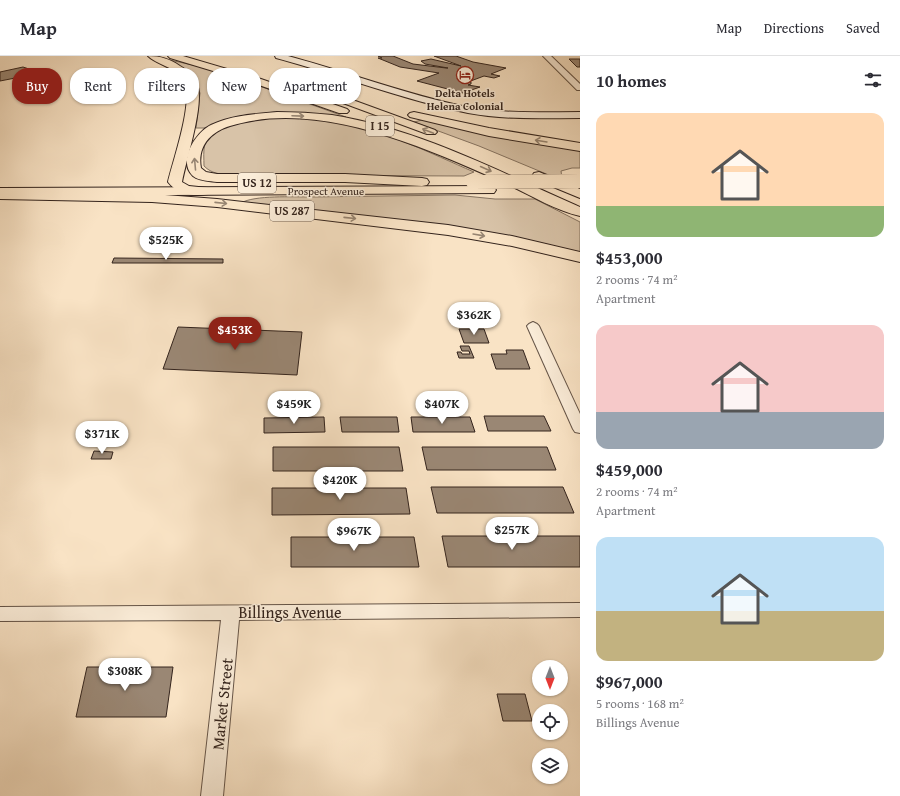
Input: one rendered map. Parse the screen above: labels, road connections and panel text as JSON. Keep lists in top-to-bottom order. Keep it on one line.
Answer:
{"streets":{"highway":["I 15","US 12","Prospect Avenue","US 287"],"street":["Billings Avenue","Market Street"]},"crossings":[["Prospect Avenue","US 287"],["Billings Avenue","Market Street"]],"places":{"hotel":["Delta Hotels Helena Colonial"]},"north":"bottom","page":{"header":"Map","nav":["Map","Directions","Saved"],"heading":"10 homes","chip":["Buy","Rent","Filters","New","Apartment"],"list":[{"name":"$453,000","note":"2 rooms · 74 m² · Apartment"},{"name":"$459,000","note":"2 rooms · 74 m² · Apartment"},{"name":"$967,000","note":"5 rooms · 168 m² · Billings Avenue"}],"price":["$525K","$362K","$453K","$459K","$407K","$371K","$420K","$257K","$967K","$308K"]}}
